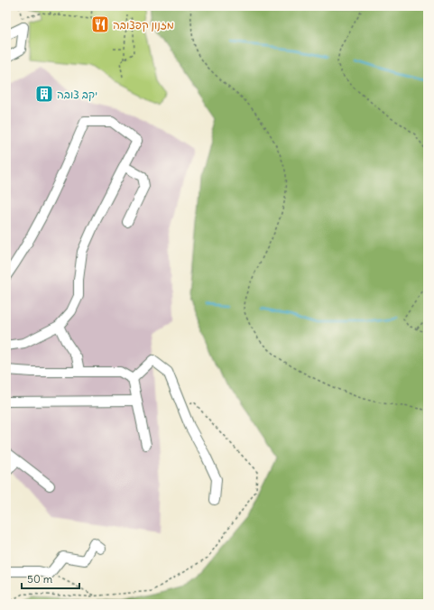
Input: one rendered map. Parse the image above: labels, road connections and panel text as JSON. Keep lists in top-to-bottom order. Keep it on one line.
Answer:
{"places":{"restaurant":["מזנון קפצובה"],"building":["יקב צובה"]},"scale_bar":"50 m"}
